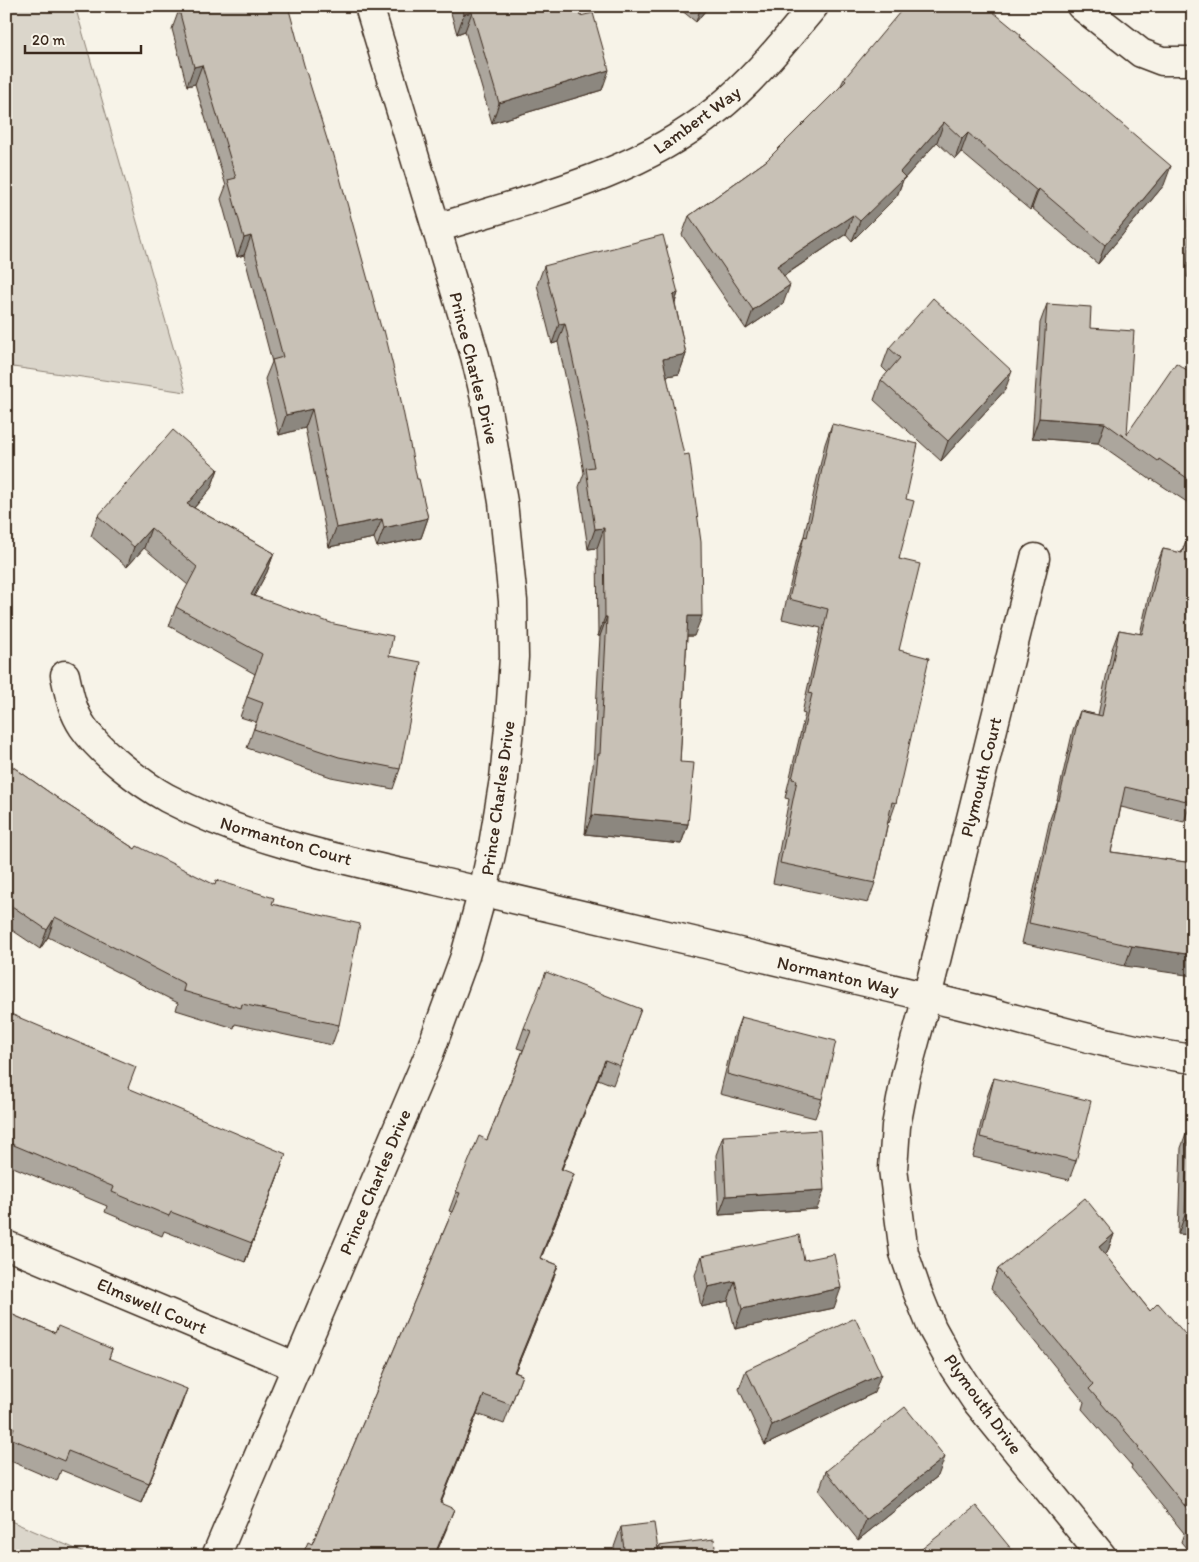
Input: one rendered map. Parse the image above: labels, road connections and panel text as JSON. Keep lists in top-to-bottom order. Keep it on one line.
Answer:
{"streets":{"street":["Lambert Way","Prince Charles Drive","Plymouth Court","Normanton Court","Normanton Way","Elmswell Court","Plymouth Drive"]},"crossings":[["Lambert Way","Prince Charles Drive"],["Prince Charles Drive","Normanton Court"],["Prince Charles Drive","Normanton Way"],["Prince Charles Drive","Elmswell Court"],["Plymouth Court","Normanton Way"],["Plymouth Court","Plymouth Drive"],["Normanton Court","Normanton Way"],["Normanton Way","Plymouth Drive"]],"scale_bar":"20 m"}
